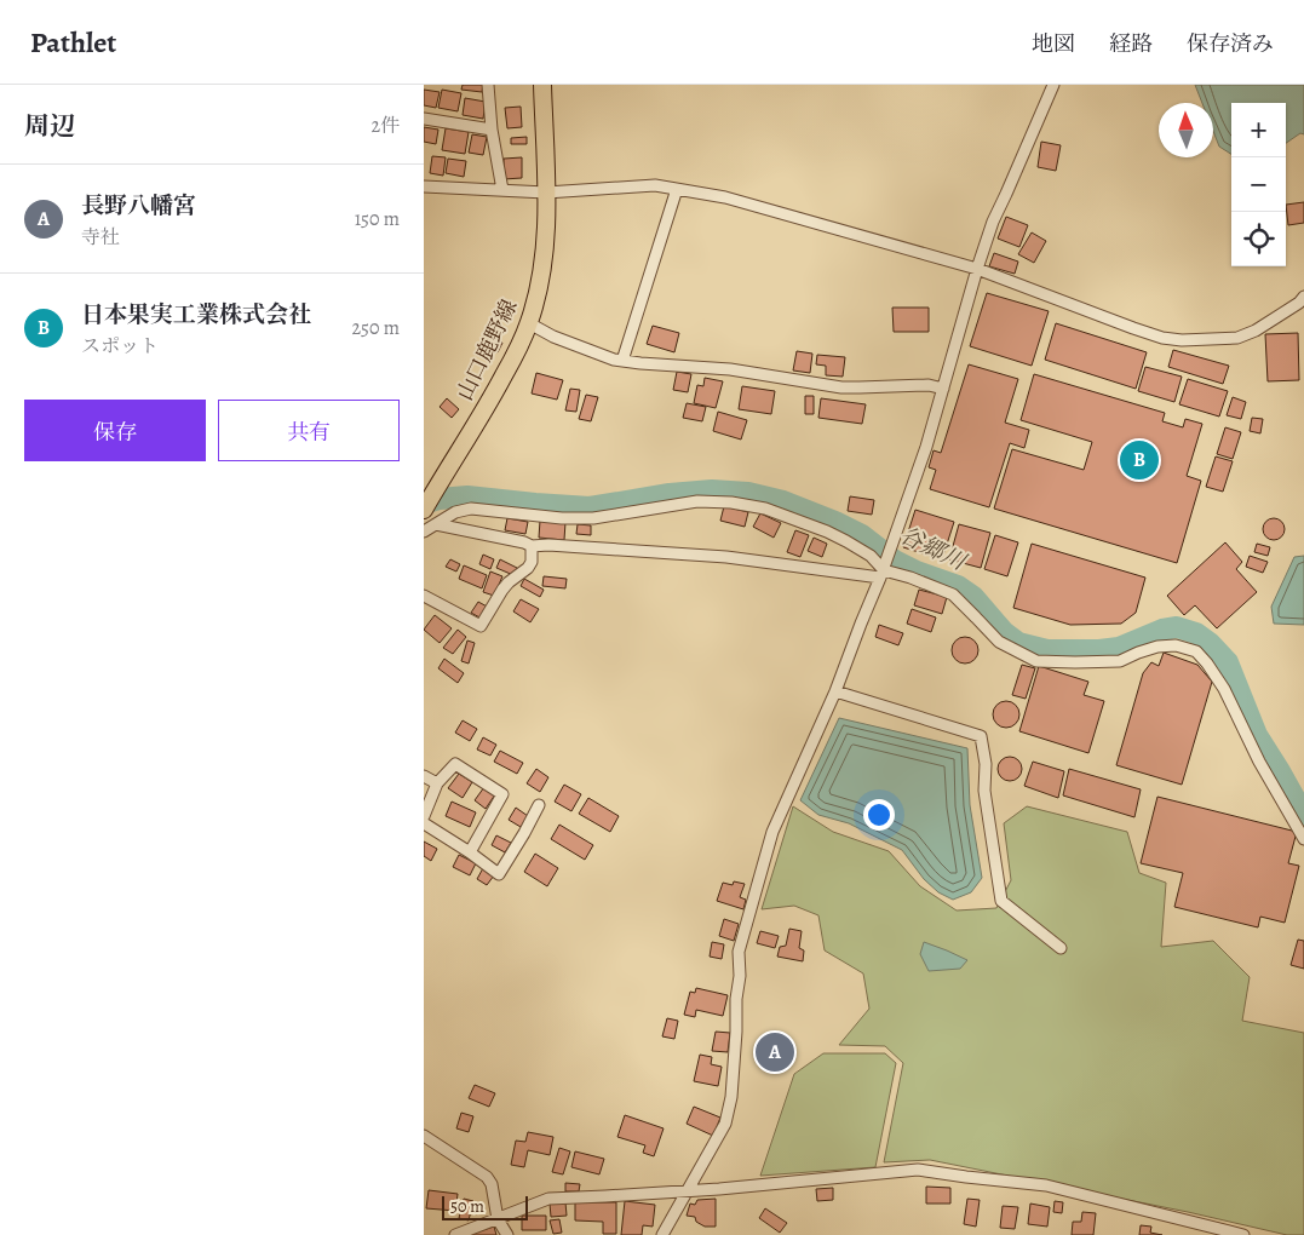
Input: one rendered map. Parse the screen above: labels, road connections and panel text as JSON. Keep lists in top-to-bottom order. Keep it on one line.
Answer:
{"streets":{"main road":["山口鹿野線"]},"water":["谷郷川"],"scale_bar":"50 m","north":"top","page":{"header":"Pathlet","nav":["地図","経路","保存済み"],"heading":["周辺","2件"],"map_buttons":["+","−"],"list":[{"mark":"A","name":"長野八幡宮","note":"寺社","value":"150 m"},{"mark":"B","name":"日本果実工業株式会社","note":"スポット","value":"250 m"}],"buttons":["保存","共有"],"pins":["B","A"],"scale":"50 m"}}
